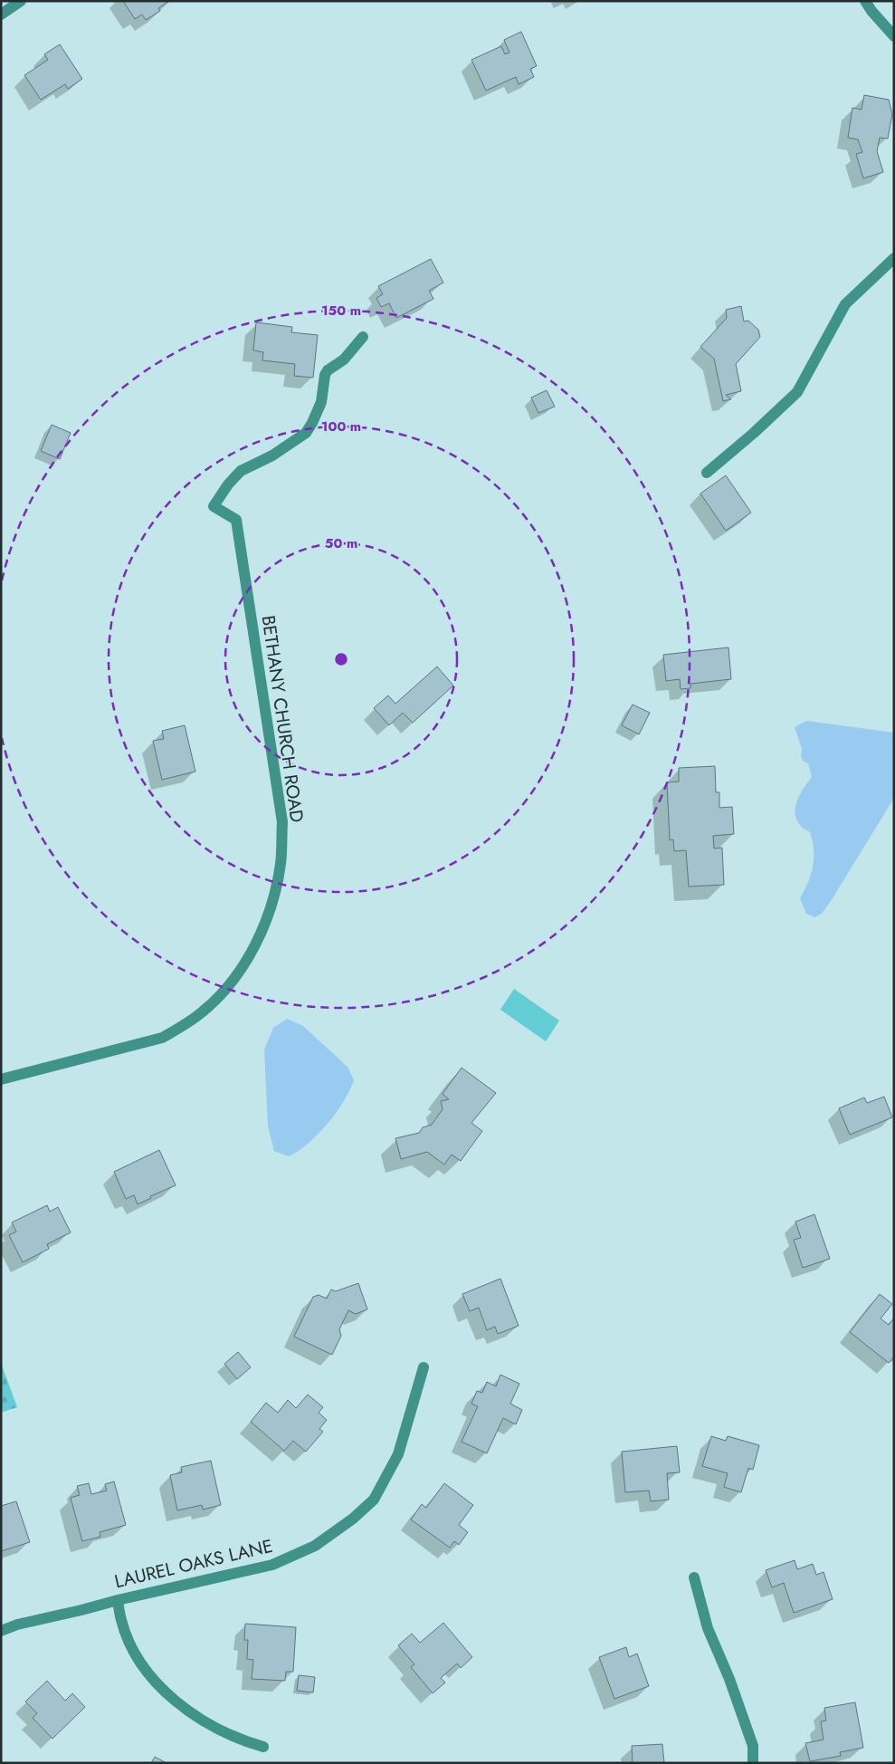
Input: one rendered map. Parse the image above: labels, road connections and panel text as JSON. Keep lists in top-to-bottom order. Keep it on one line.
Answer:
{"streets":{"street":["BETHANY CHURCH ROAD","LAUREL OAKS LANE"]},"rings":["150 m","100 m","50 m"]}
